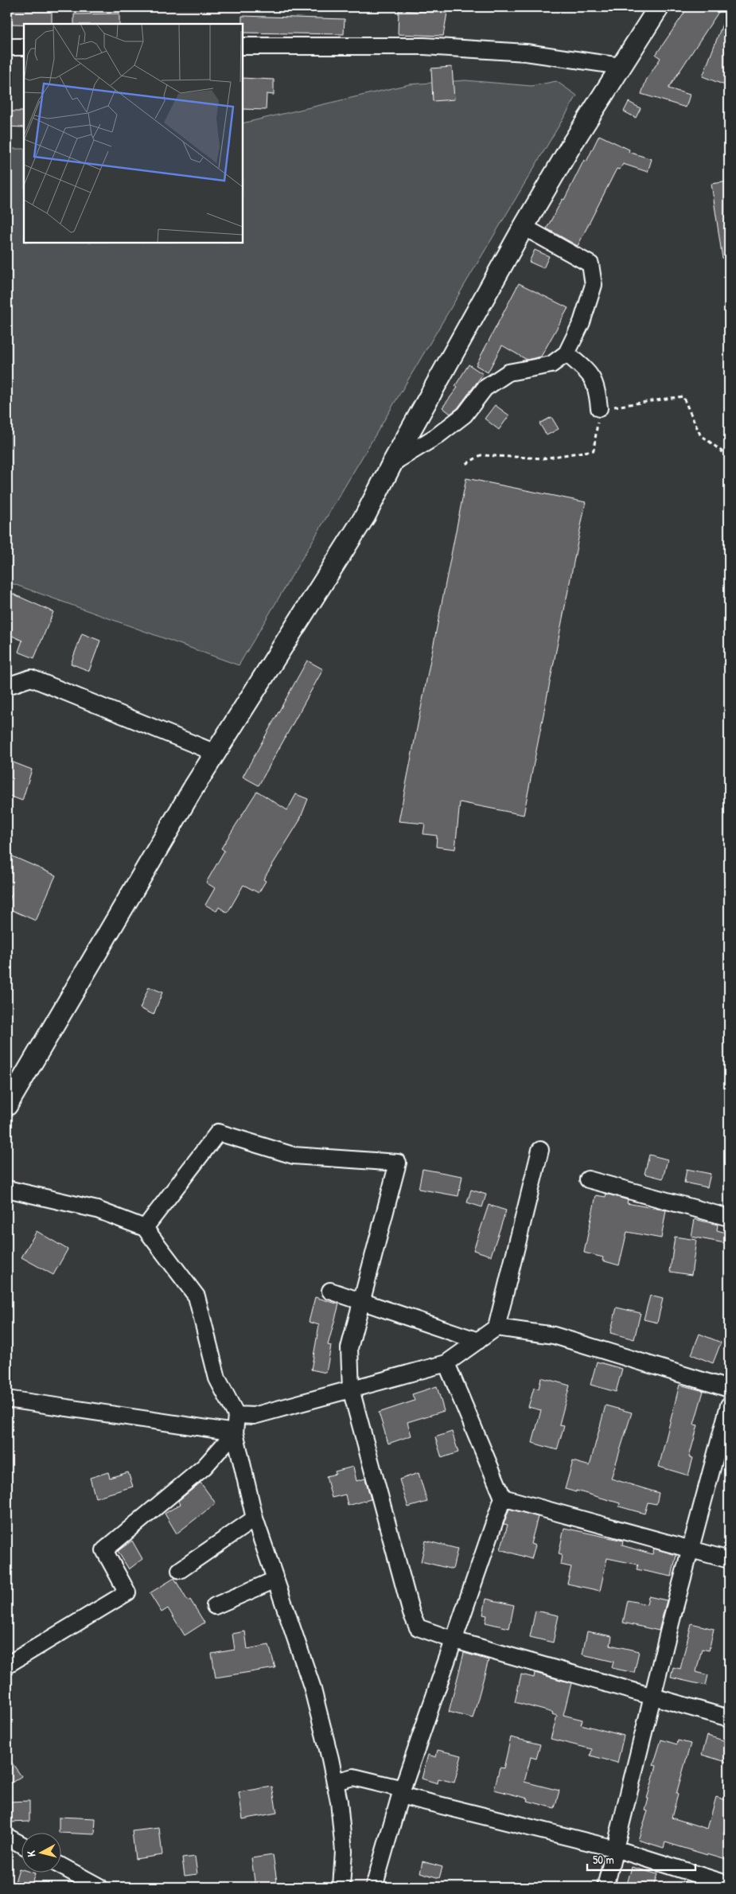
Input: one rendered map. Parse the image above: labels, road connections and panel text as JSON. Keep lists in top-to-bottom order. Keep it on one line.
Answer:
{"scale_bar":"50 m","north":"left"}
